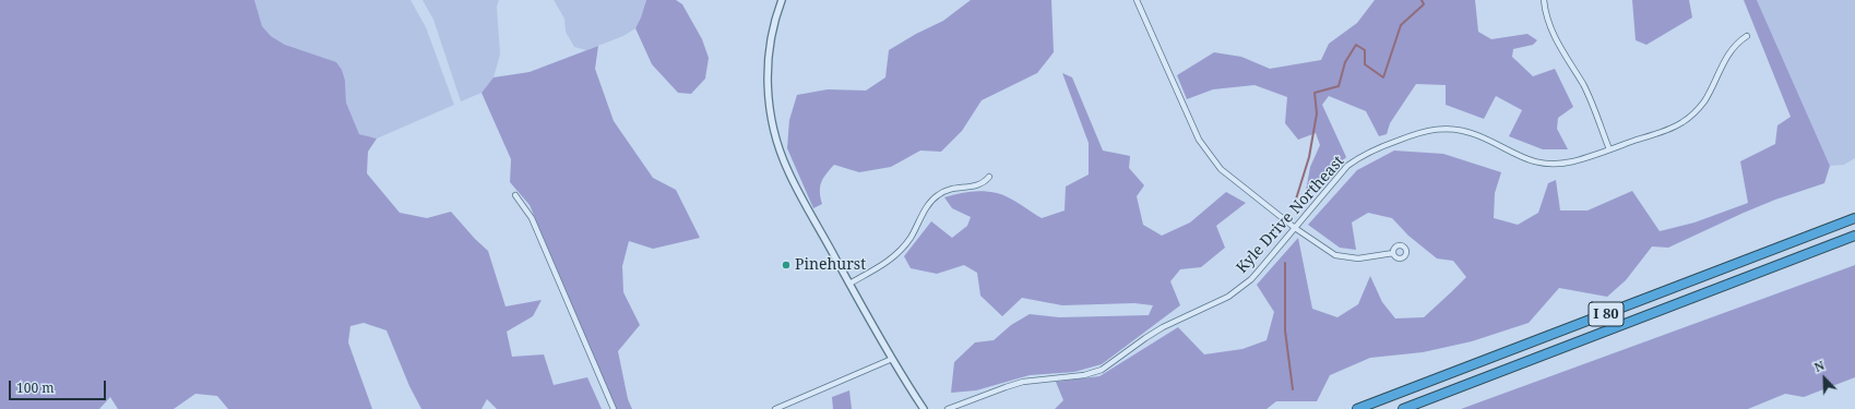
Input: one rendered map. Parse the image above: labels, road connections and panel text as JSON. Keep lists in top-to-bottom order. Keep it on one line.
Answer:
{"streets":{"highway":["I 80"],"street":["Kyle Drive Northeast"]},"places":["Pinehurst"],"scale_bar":"100 m","north":"top left"}
